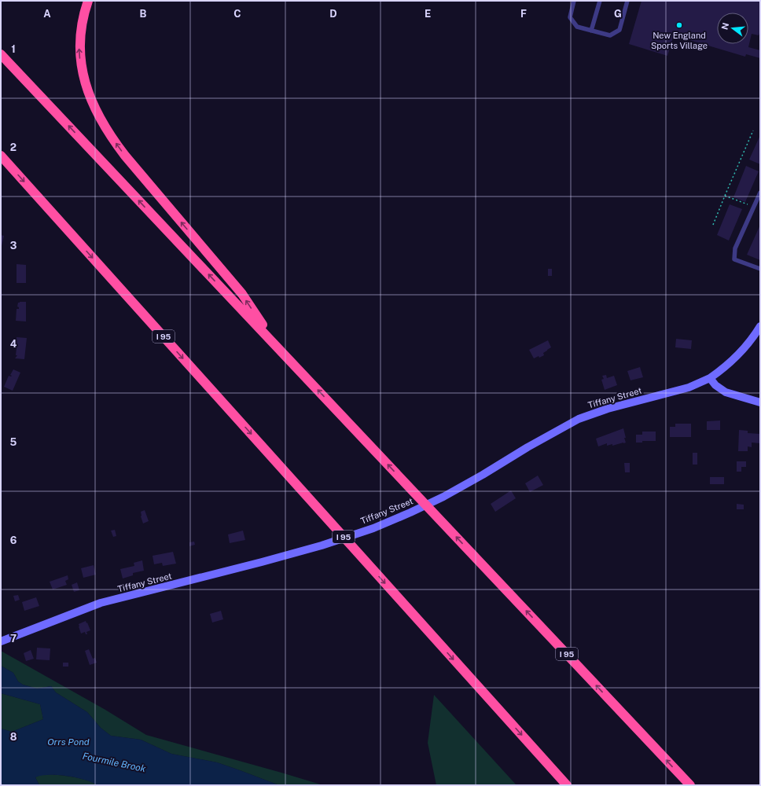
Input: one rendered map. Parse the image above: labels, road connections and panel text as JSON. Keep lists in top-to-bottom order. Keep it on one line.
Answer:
{"streets":{"highway":["I 95"],"street":["Tiffany Street"]},"water":["Orrs Pond","Fourmile Brook"],"places":["New England Sports Village"],"north":"left","grid":{"columns":["A","B","C","D","E","F","G"],"rows":["1","2","3","4","5","6","7","8"]}}
